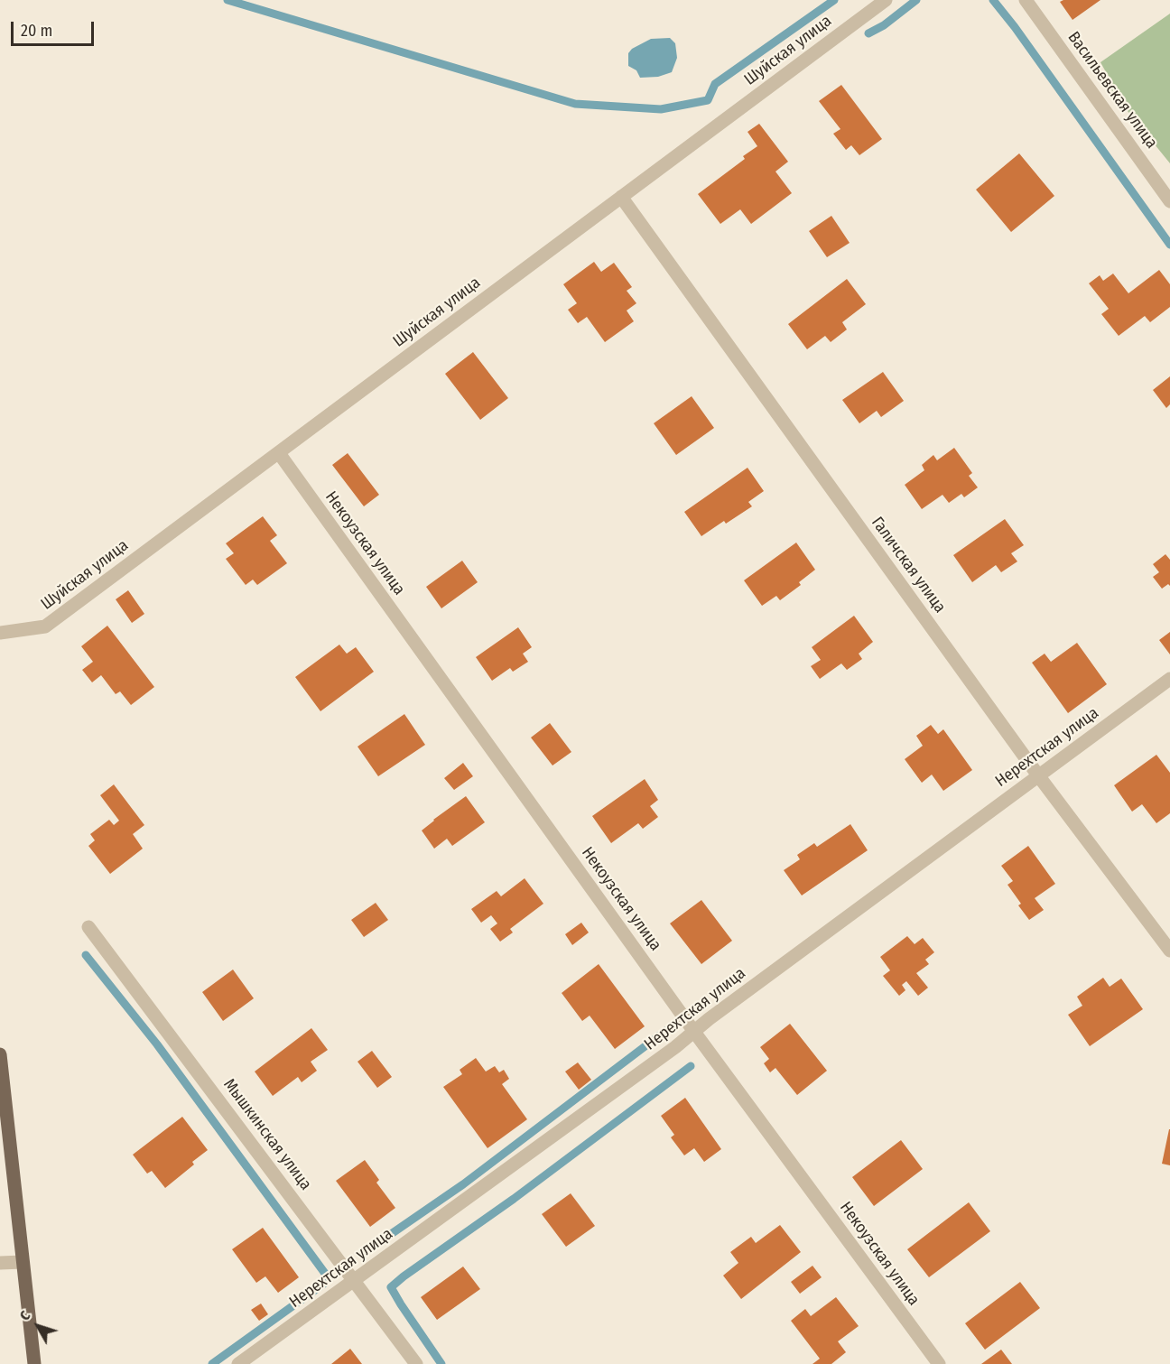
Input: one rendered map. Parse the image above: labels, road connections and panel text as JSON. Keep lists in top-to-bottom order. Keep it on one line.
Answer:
{"streets":{"street":["Шуйская улица","Васильевская улица","Некоузская улица","Галичская улица","Нерехтская улица","Мышкинская улица"]},"crossings":[["Шуйская улица","Некоузская улица"],["Шуйская улица","Галичская улица"],["Некоузская улица","Нерехтская улица"],["Галичская улица","Нерехтская улица"],["Нерехтская улица","Мышкинская улица"]],"scale_bar":"20 m","north":"top left"}
